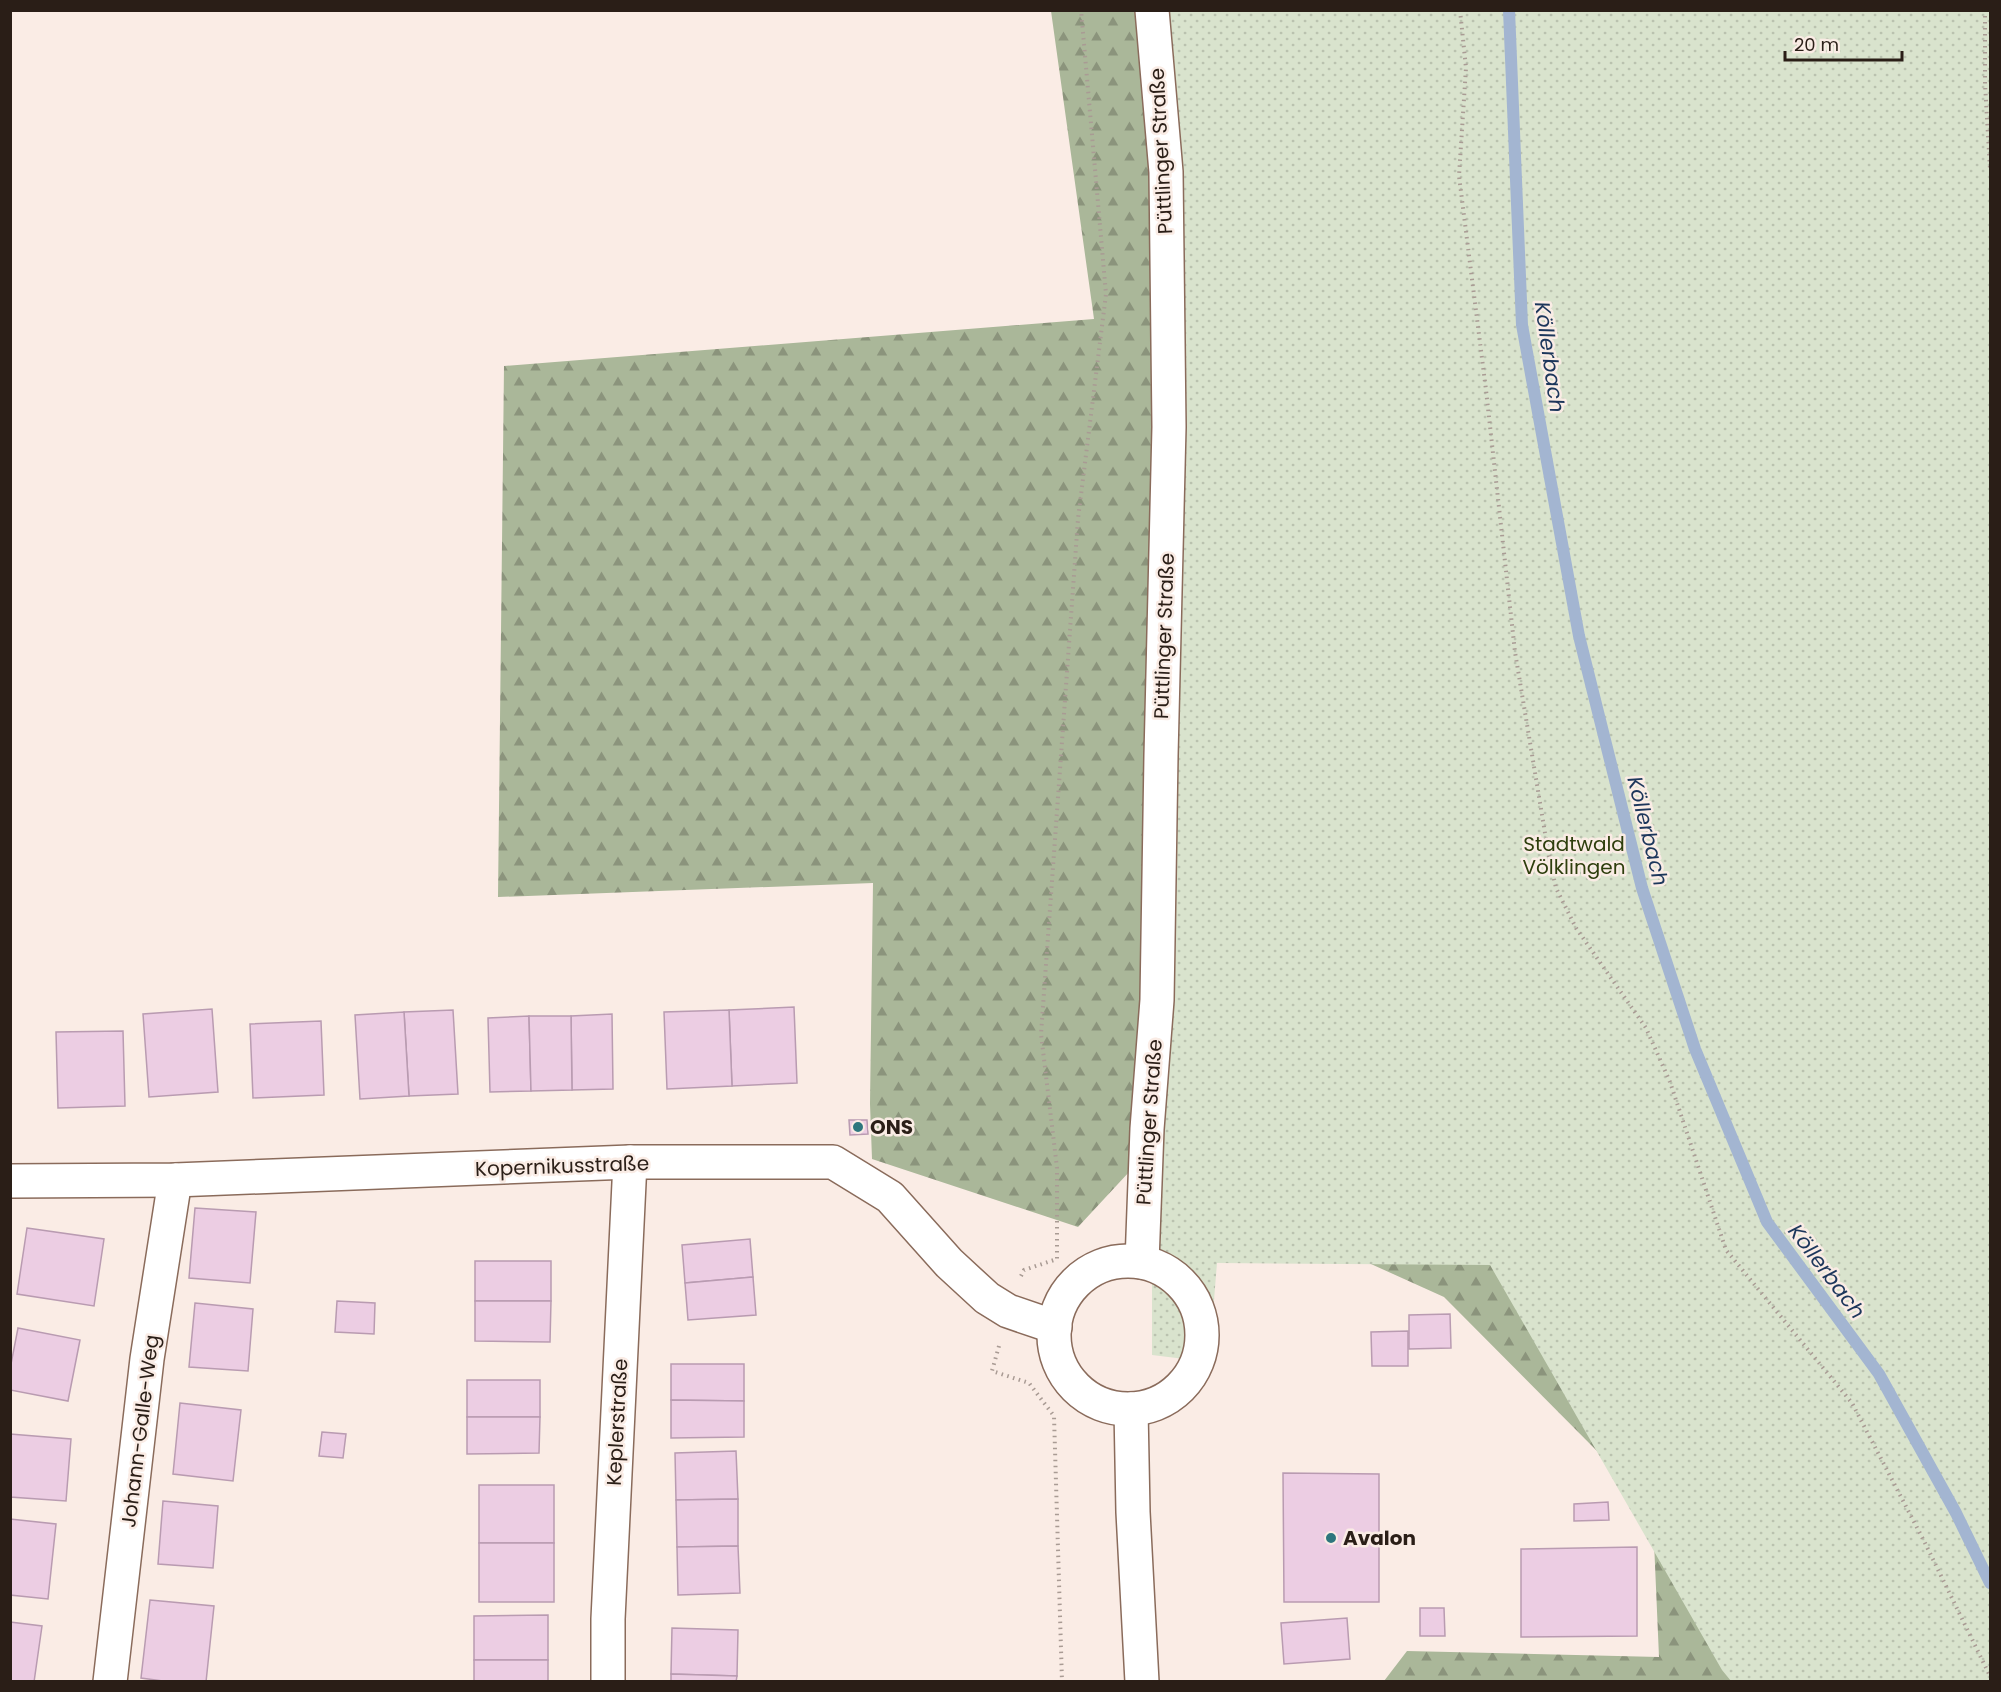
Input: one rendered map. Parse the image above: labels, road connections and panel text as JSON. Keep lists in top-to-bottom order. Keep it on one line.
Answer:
{"streets":{"street":["Püttlinger Straße","Kopernikusstraße","Keplerstraße","Johann-Galle-Weg"]},"crossings":[["Püttlinger Straße","Kopernikusstraße"],["Kopernikusstraße","Keplerstraße"],["Kopernikusstraße","Johann-Galle-Weg"]],"water":["Köllerbach"],"parks":["Stadtwald Völklingen"],"places":["ONS","Avalon"],"scale_bar":"20 m"}
